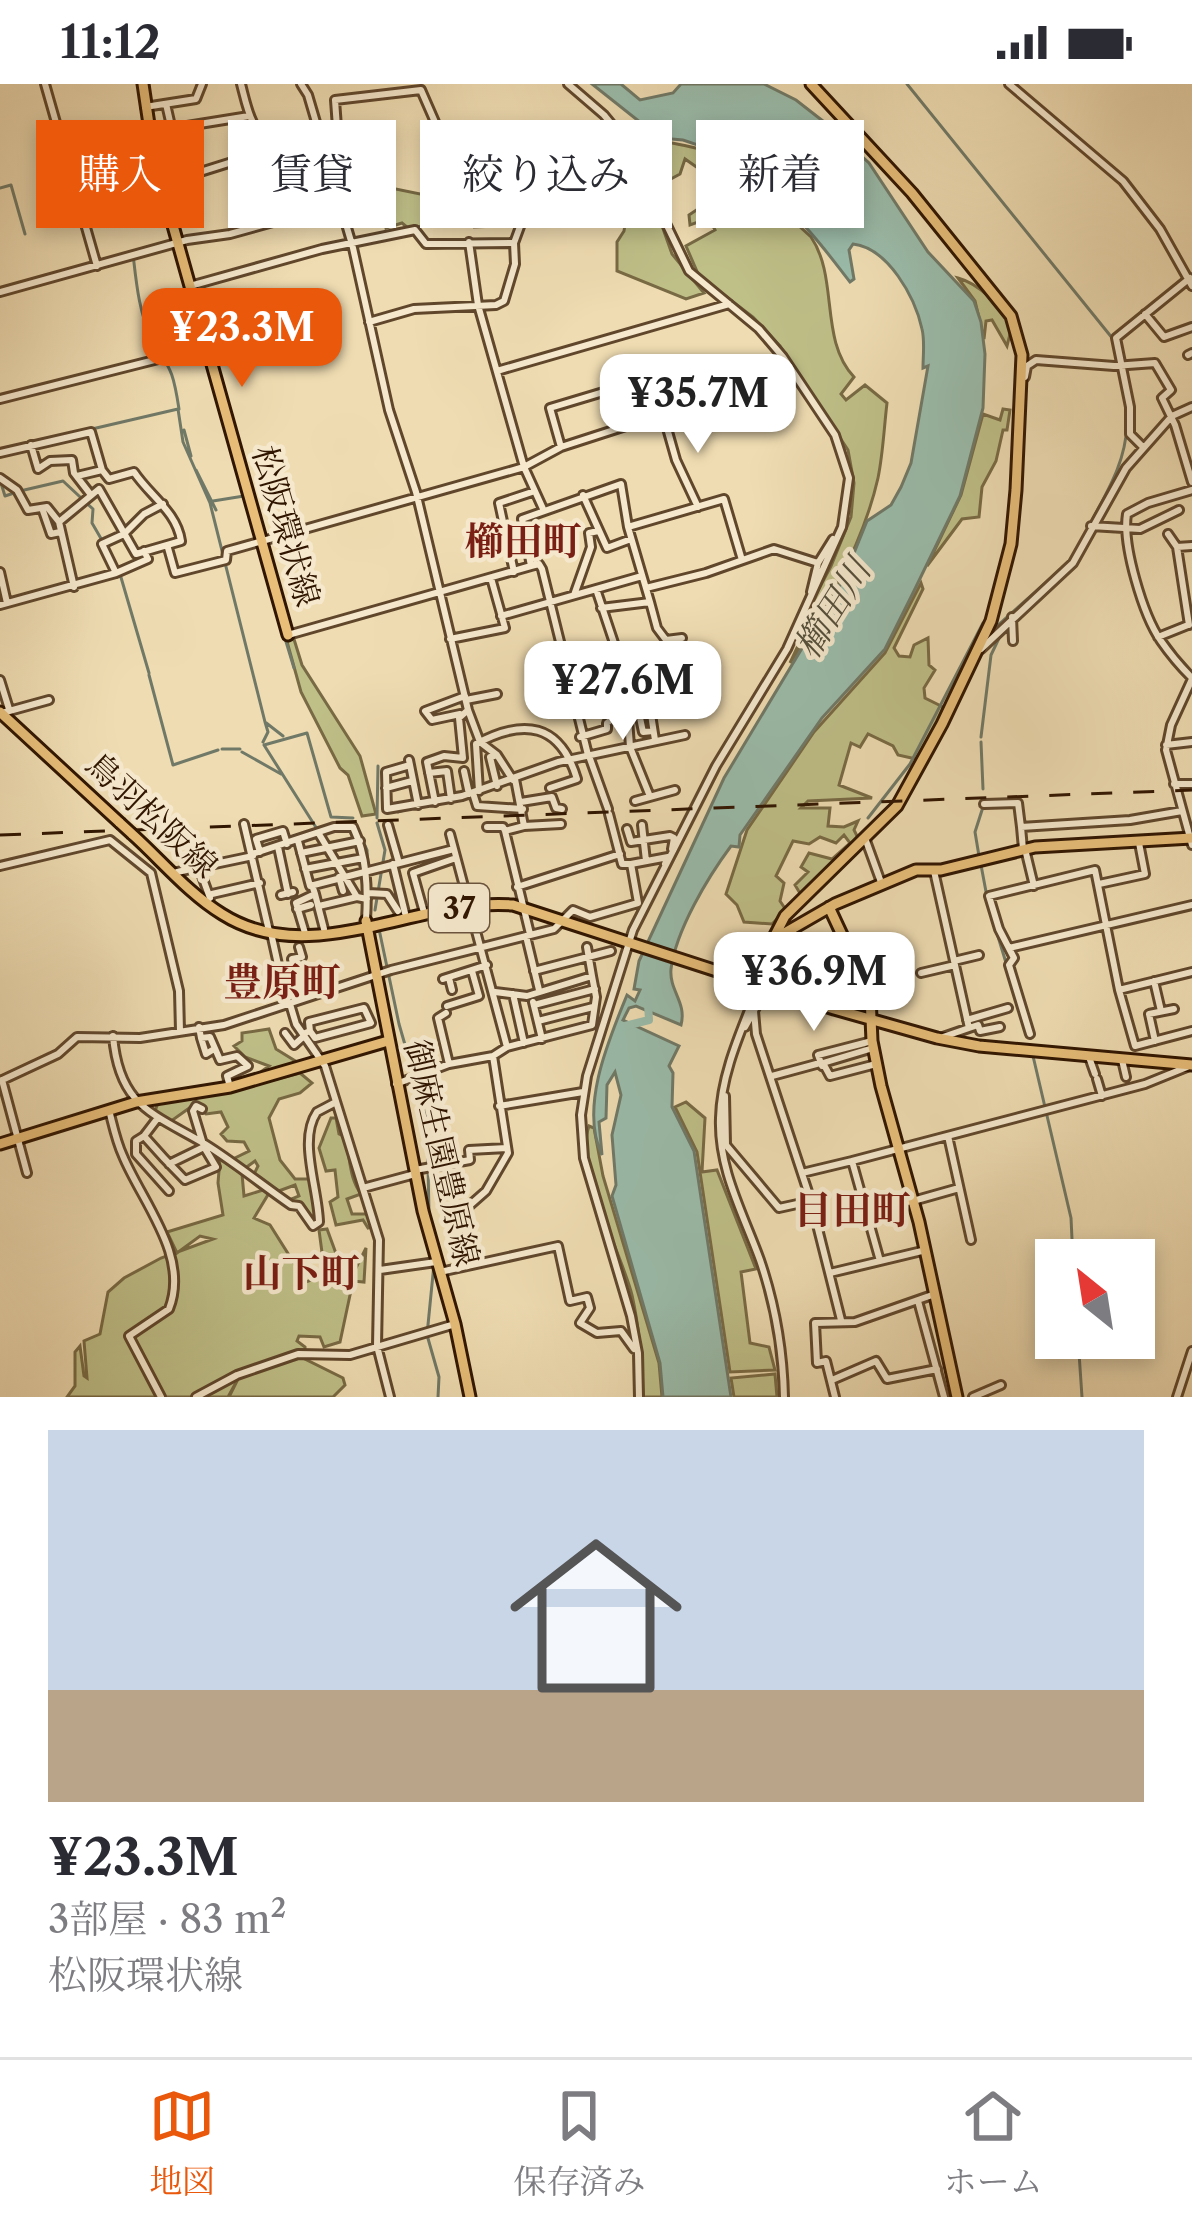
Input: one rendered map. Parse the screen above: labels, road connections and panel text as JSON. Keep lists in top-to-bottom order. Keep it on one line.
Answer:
{"streets":{"main road":["松阪環状線","鳥羽松阪線","37","御麻生園豊原線"]},"crossings":[["鳥羽松阪線","御麻生園豊原線"]],"districts":["櫛田町","豊原町","目田町","山下町"],"water":["櫛田川"],"north":"top left","page":{"status":"11:12","chip":["購入","賃貸","絞り込み","新着"],"price":["¥23.3M","¥35.7M","¥27.6M","¥36.9M"],"list":[{"name":"¥23.3M","note":"3部屋 · 83 m² · 松阪環状線"}],"tabs":["地図","保存済み","ホーム"]}}
